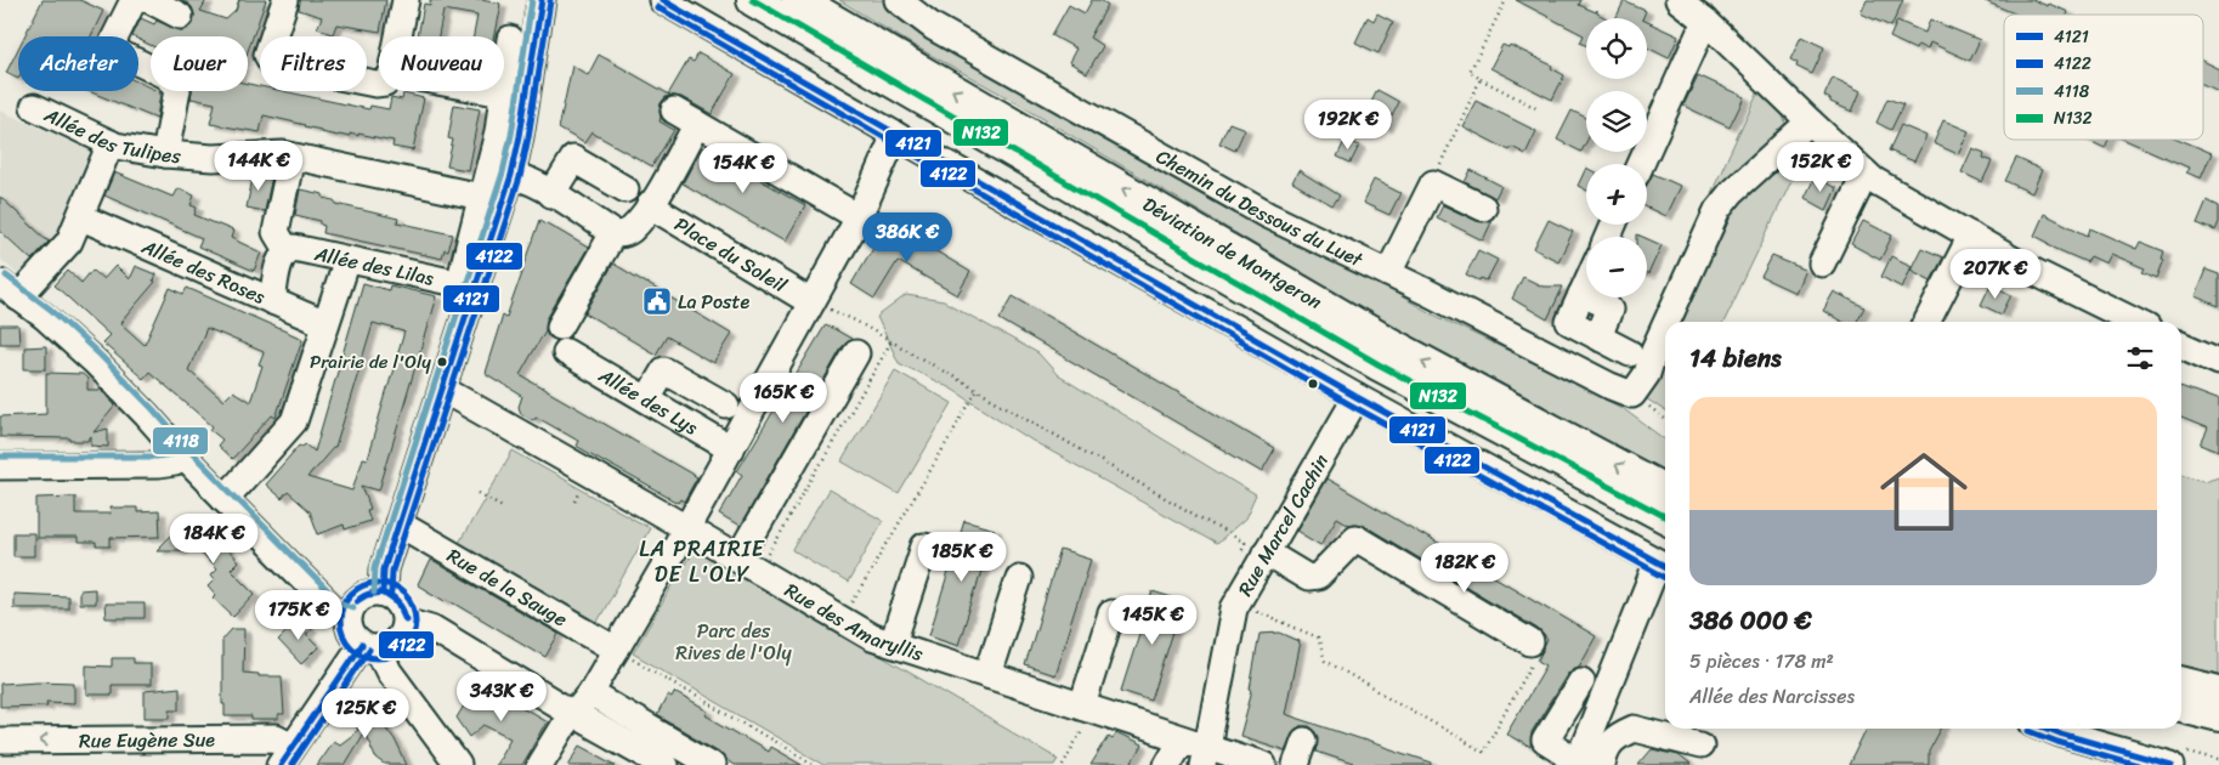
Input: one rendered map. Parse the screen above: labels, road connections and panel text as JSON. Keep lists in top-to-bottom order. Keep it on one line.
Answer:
{"streets":{"main road":["Déviation de Montgeron"],"street":["Allée des Tulipes","Chemin du Dessous du Luet","Place du Soleil","Allée des Lilas","Allée des Roses","Allée des Lys","Rue Marcel Cachin","Rue de la Sauge","Rue des Amaryllis","Rue Eugène Sue"]},"crossings":[["Allée des Tulipes","Allée des Lilas"],["Allée des Lilas","Allée des Roses"],["Rue Marcel Cachin","Rue des Amaryllis"]],"one_way":["Rue Eugène Sue"],"districts":["LA PRAIRIE DE L'OLY"],"parks":["Parc des Rives de l'Oly"],"places":{"public building":["La Poste"],"other":["Prairie de l'Oly"]},"lines":["transit line 4121","transit line 4118","transit line N132","transit line 4122"],"legend":["4121","4122","4118","N132"],"page":{"map_buttons":["+","−"],"chip":["Acheter","Louer","Filtres","Nouveau"],"price":["192K €","144K €","152K €","154K €","386K €","207K €","165K €","184K €","185K €","182K €","175K €","145K €","343K €","125K €"],"heading":"14 biens","list":[{"name":"386 000 €","note":"5 pièces · 178 m² · Allée des Narcisses"}]}}
